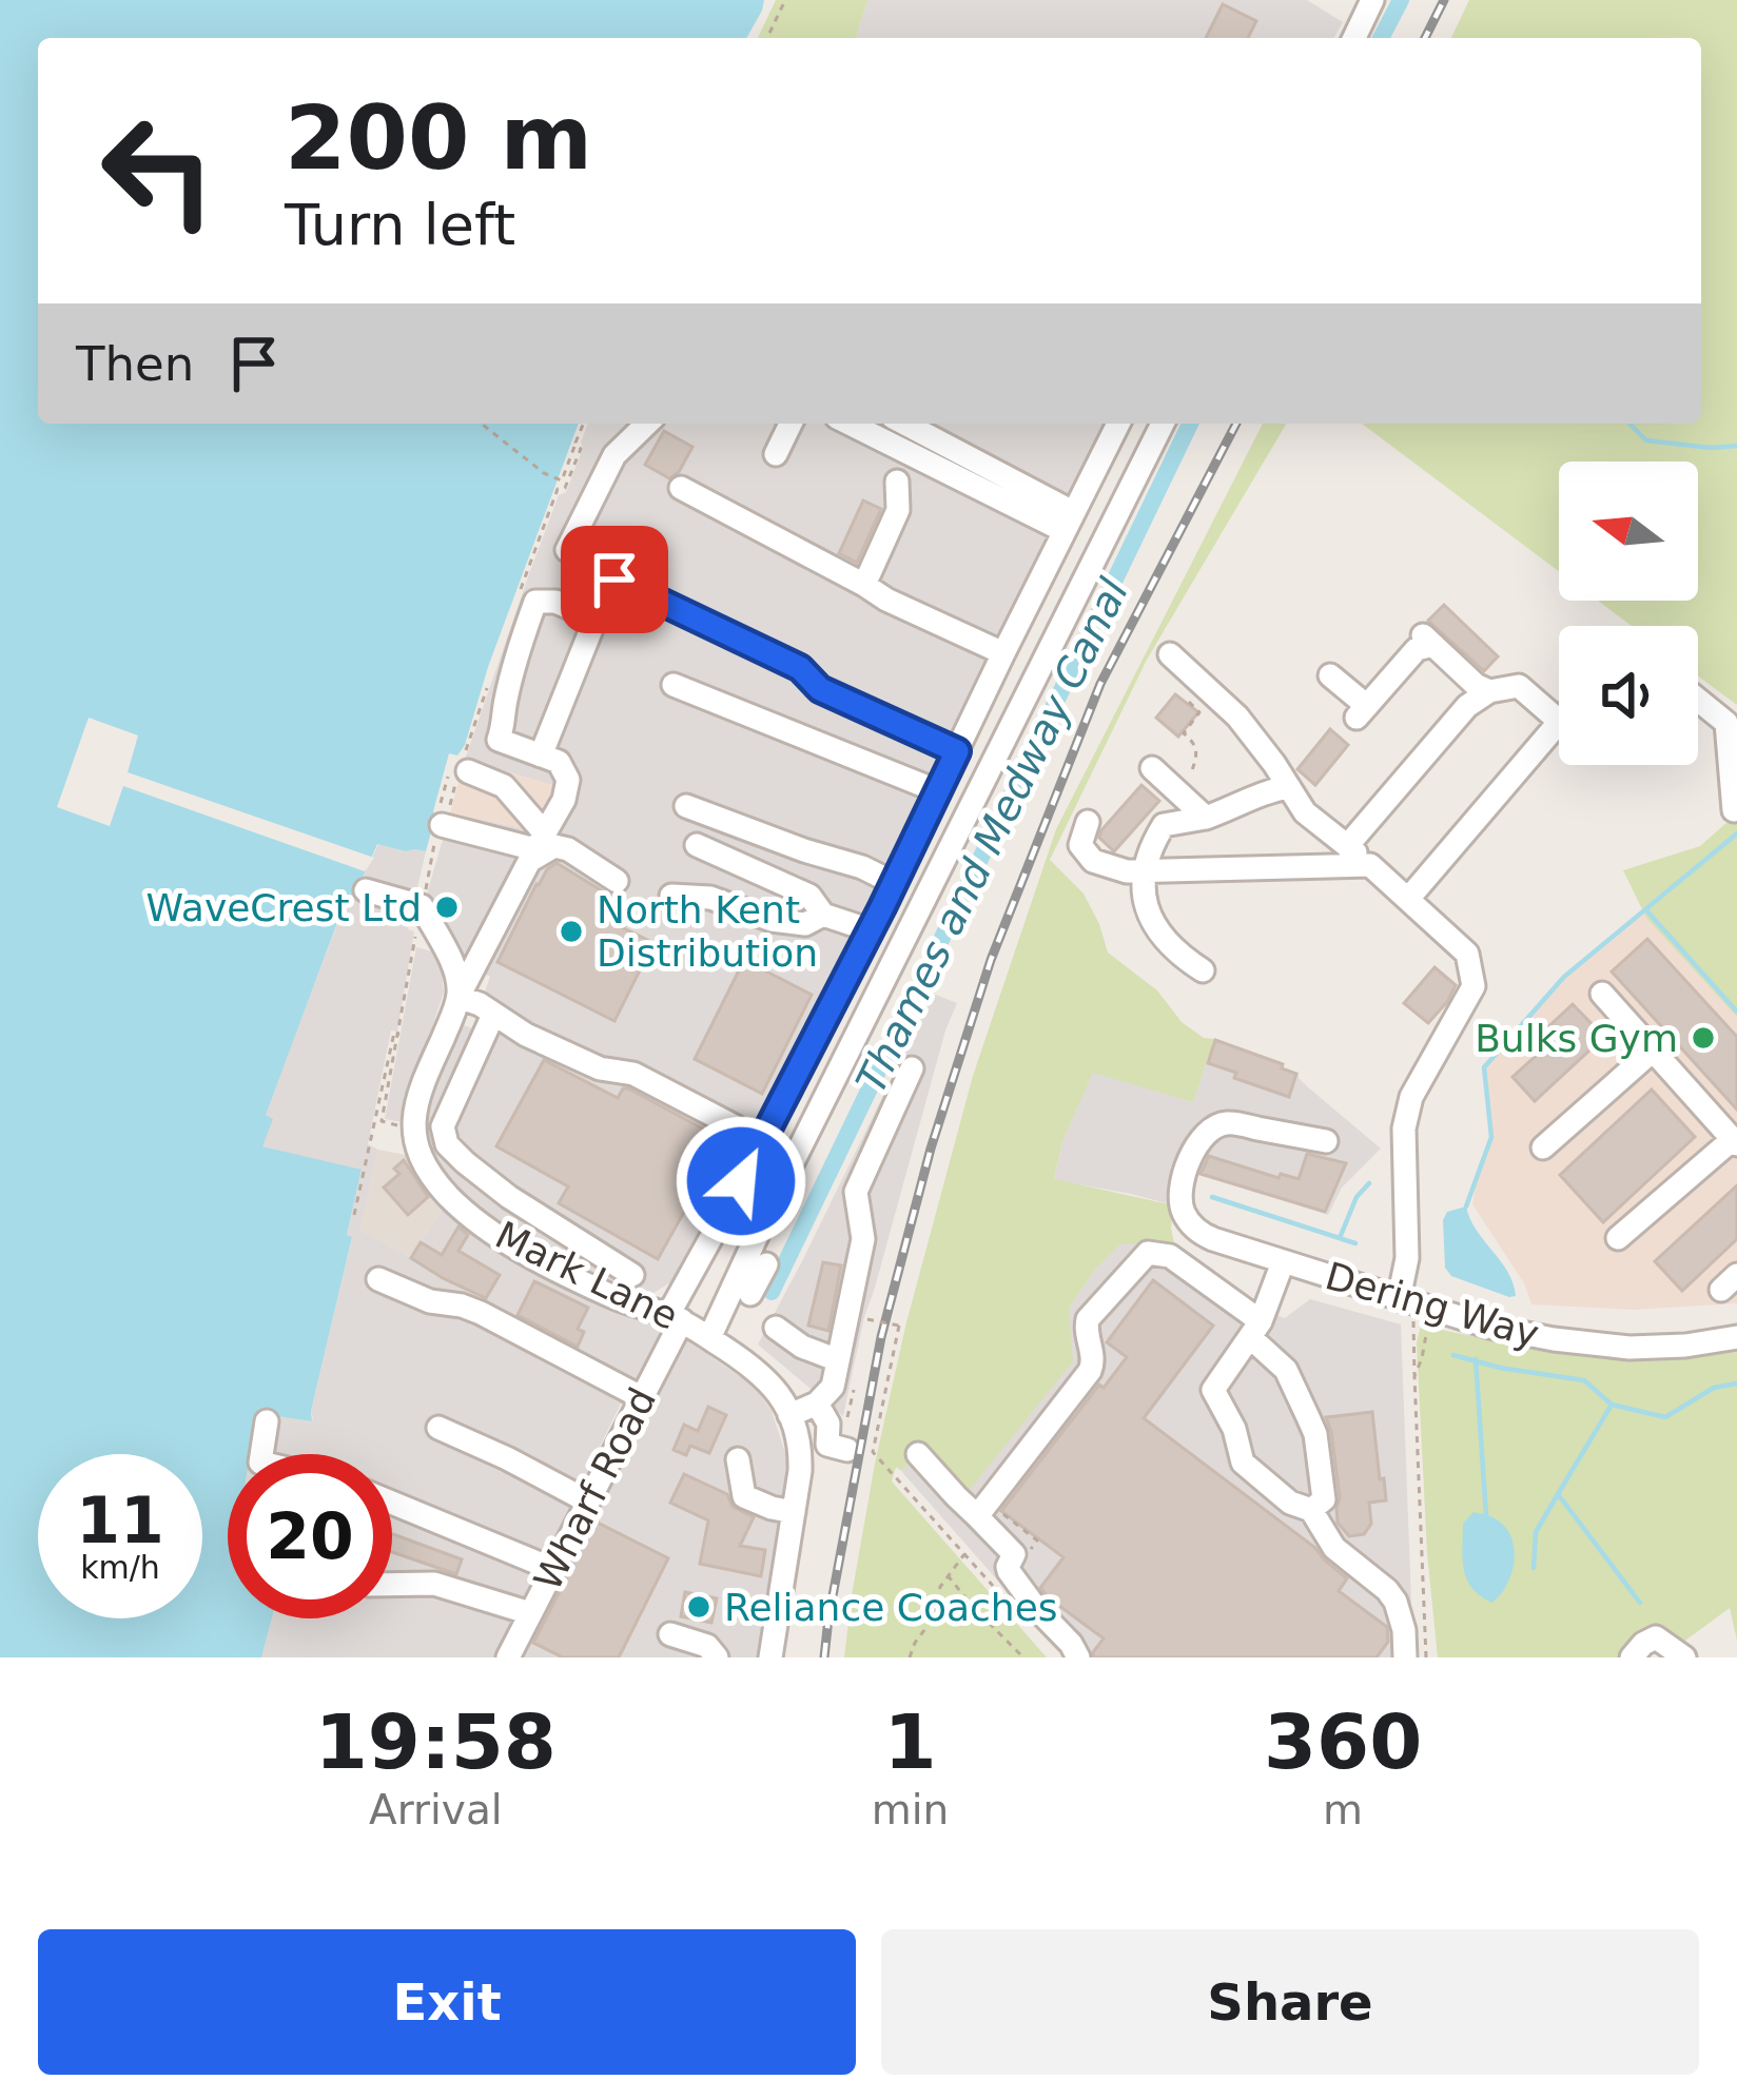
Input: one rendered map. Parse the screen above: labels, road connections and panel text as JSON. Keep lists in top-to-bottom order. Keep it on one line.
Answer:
{"streets":{"street":["Mark Lane","Dering Way","Wharf Road"]},"crossings":[["Mark Lane","Wharf Road"]],"water":["Thames and Medway Canal"],"places":["WaveCrest Ltd","North Kent Distribution","Bulks Gym","Reliance Coaches"],"north":"left","page":{"turn":["200 m","Turn left"],"then":"Then","speed":"11 km/h","limit":"20","eta":["19:58","Arrival","1","min","360","m"],"buttons":["Exit","Share"]}}
